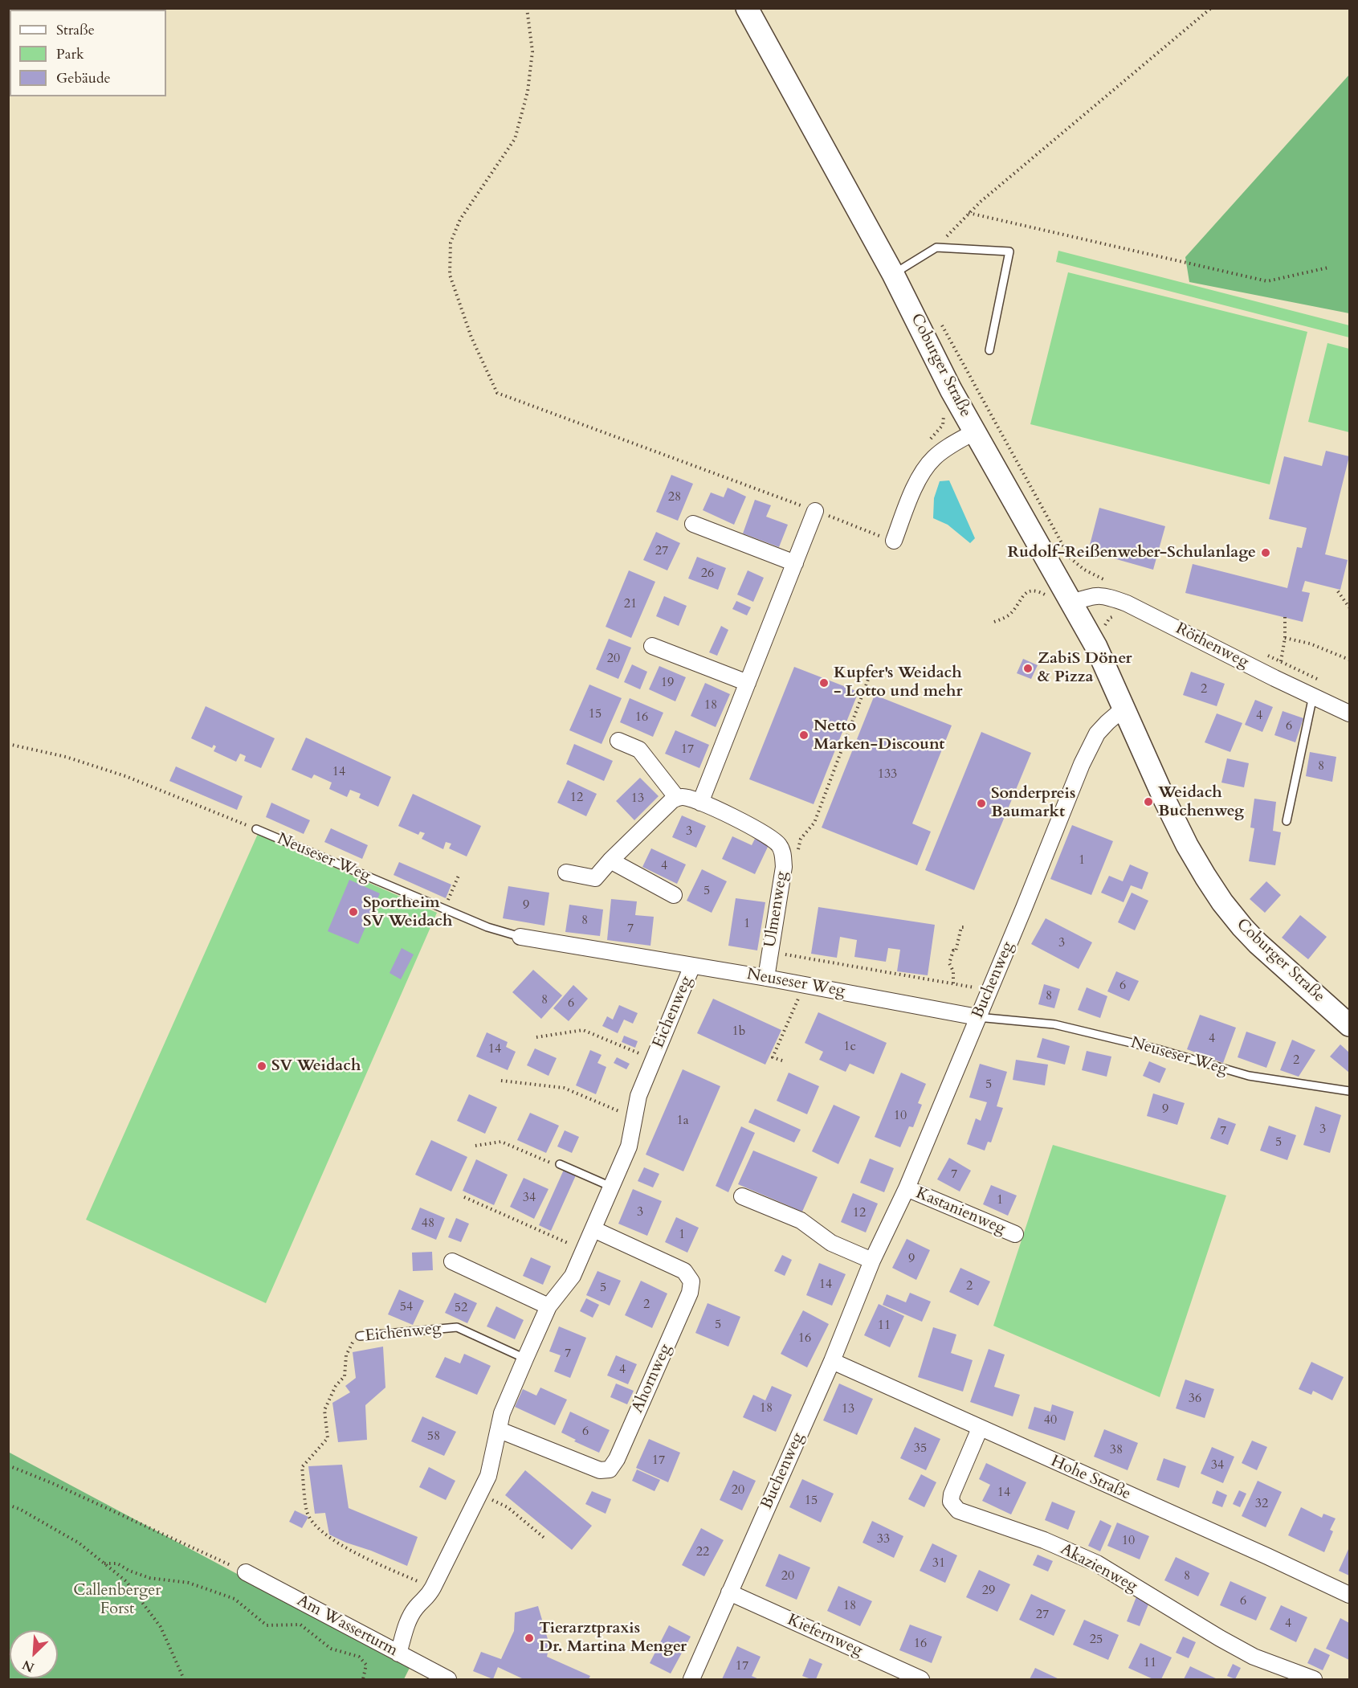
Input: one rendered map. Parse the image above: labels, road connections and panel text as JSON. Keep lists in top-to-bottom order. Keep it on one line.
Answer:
{"streets":{"main road":["Coburger Straße"],"street":["Röthenweg","Neuseser Weg","Ulmenweg","Buchenweg","Eichenweg","Kastanienweg","Ahornweg","Hohe Straße","Akazienweg","Am Wasserturm","Kiefernweg"]},"crossings":[["Coburger Straße","Röthenweg"],["Coburger Straße","Buchenweg"],["Neuseser Weg","Ulmenweg"],["Neuseser Weg","Buchenweg"],["Neuseser Weg","Eichenweg"],["Buchenweg","Kastanienweg"],["Buchenweg","Hohe Straße"],["Buchenweg","Kiefernweg"],["Eichenweg","Ahornweg"],["Eichenweg","Am Wasserturm"],["Hohe Straße","Akazienweg"]],"parks":["Callenberger Forst"],"places":["Rudolf-Reißenweber-Schulanlage","ZabiS Döner & Pizza","Kupfer's Weidach - Lotto und mehr","Netto Marken-Discount","Weidach Buchenweg","Sonderpreis Baumarkt","Sportheim SV Weidach","SV Weidach","Tierarztpraxis Dr. Martina Menger"],"house_numbers":["28","27","26","21","20","19","2","18","15","4","16","6","17","8","14","133","12","13","3","1","4","5","9","8","1","7","3","6","8","8","6","1b","4","1c","14","2","5","9","10","1a","3","7","5","7","34","1","3","12","48","1","9","14","2","5","2","54","52","5","11","16","7","4","36","18","13","40","6","58","35","38","17","34","20","14","15","32","33","10","22","31","20","8","29","6","18","27","4","25","16","11","17"],"legend":["Straße","Park","Gebäude"],"north":"bottom left"}
